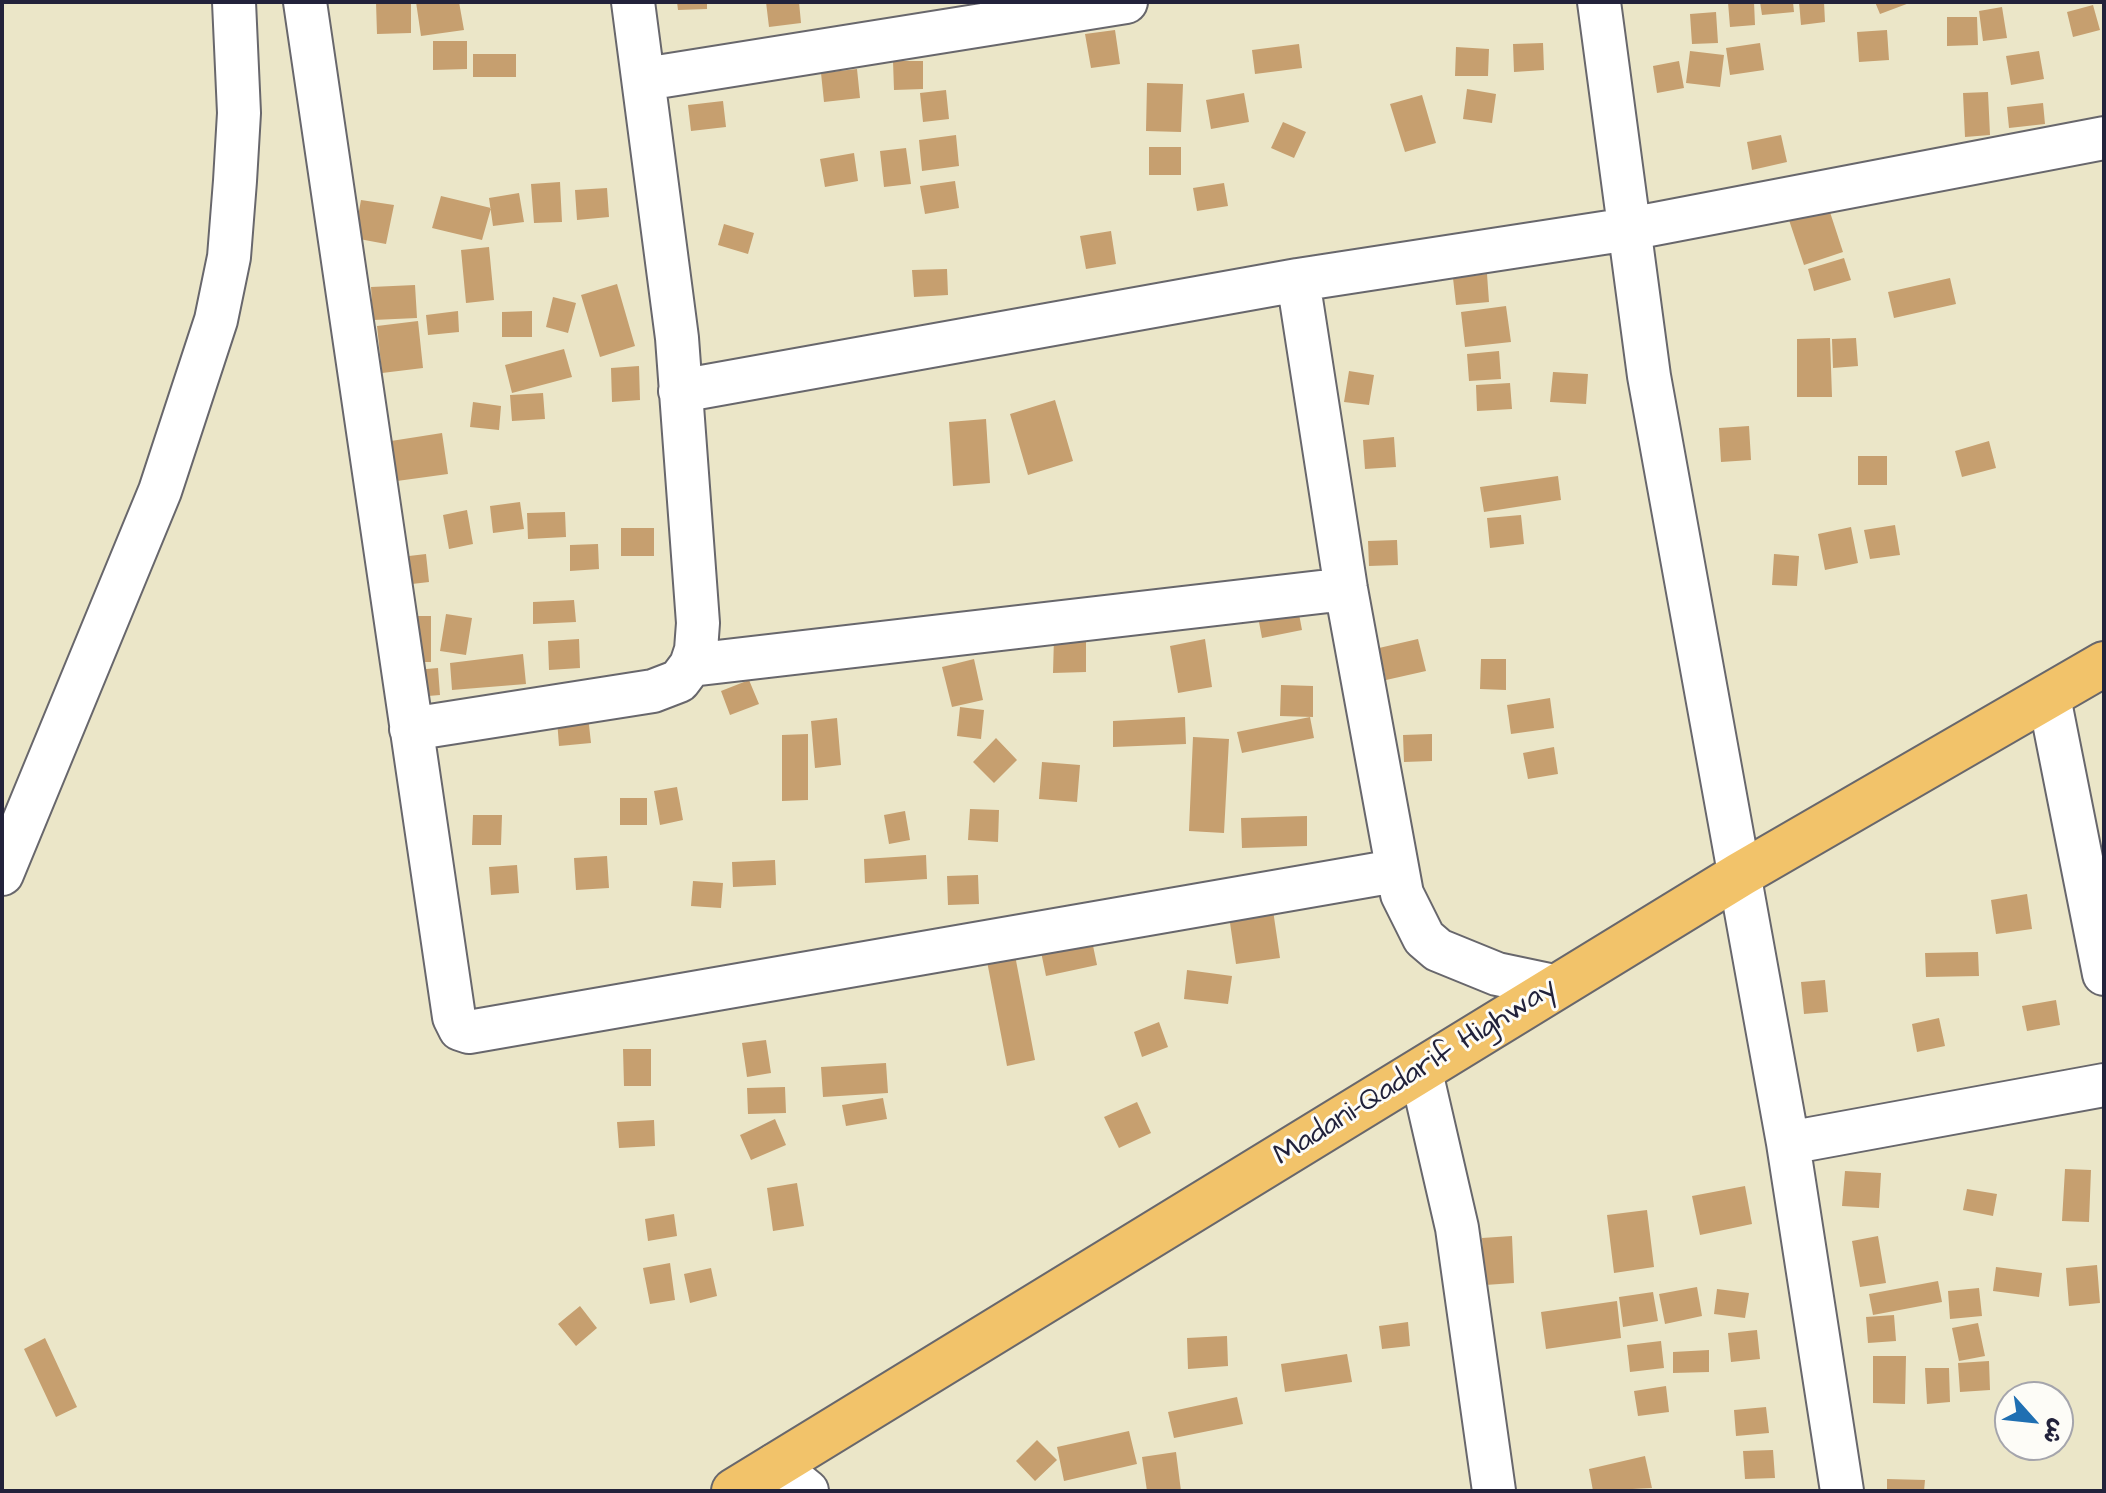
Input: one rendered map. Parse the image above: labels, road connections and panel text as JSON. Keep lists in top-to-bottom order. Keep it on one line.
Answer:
{"streets":{"highway":["Madani-Qadarif Highway"]},"north":"bottom right"}
